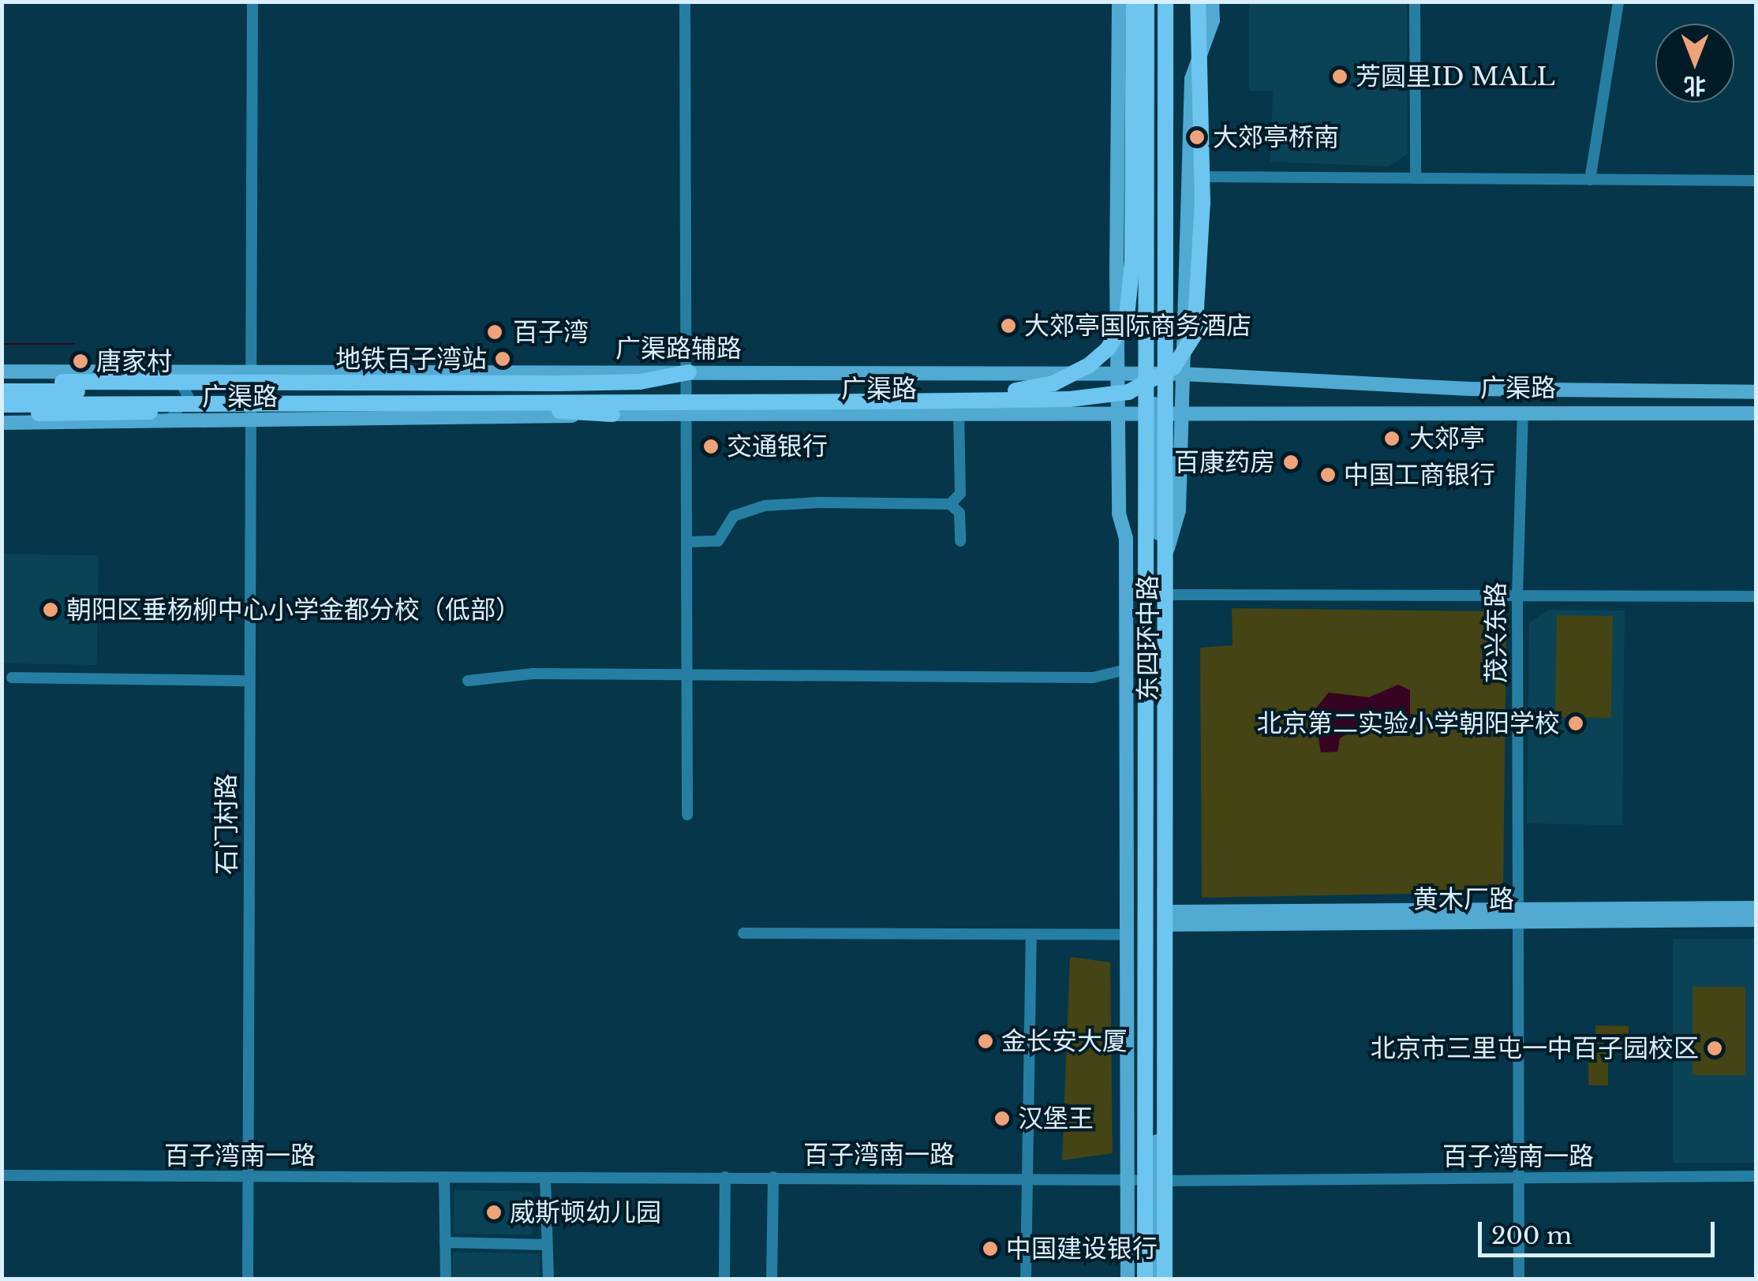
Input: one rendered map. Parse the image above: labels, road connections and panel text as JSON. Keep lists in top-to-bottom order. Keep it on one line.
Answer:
{"streets":{"highway":["广渠路","东四环中路"],"main road":["广渠路辅路","黄木厂路"],"street":["茂兴东路","石门村路","百子湾南一路"]},"crossings":[["广渠路辅路","广渠路"],["广渠路辅路","东四环中路"],["广渠路辅路","石门村路"],["广渠路","茂兴东路"],["广渠路","东四环中路"],["广渠路","石门村路"],["茂兴东路","黄木厂路"],["茂兴东路","百子湾南一路"],["东四环中路","百子湾南一路"],["石门村路","百子湾南一路"]],"places":["芳圆里ID MALL","大郊亭桥南","大郊亭国际商务酒店","百子湾","地铁百子湾站","唐家村","大郊亭","交通银行","百康药房","中国工商银行","朝阳区垂杨柳中心小学金都分校（低部）","北京第二实验小学朝阳学校","金长安大厦","北京市三里屯一中百子园校区","汉堡王","威斯顿幼儿园","中国建设银行"],"scale_bar":"200 m","north":"bottom"}
